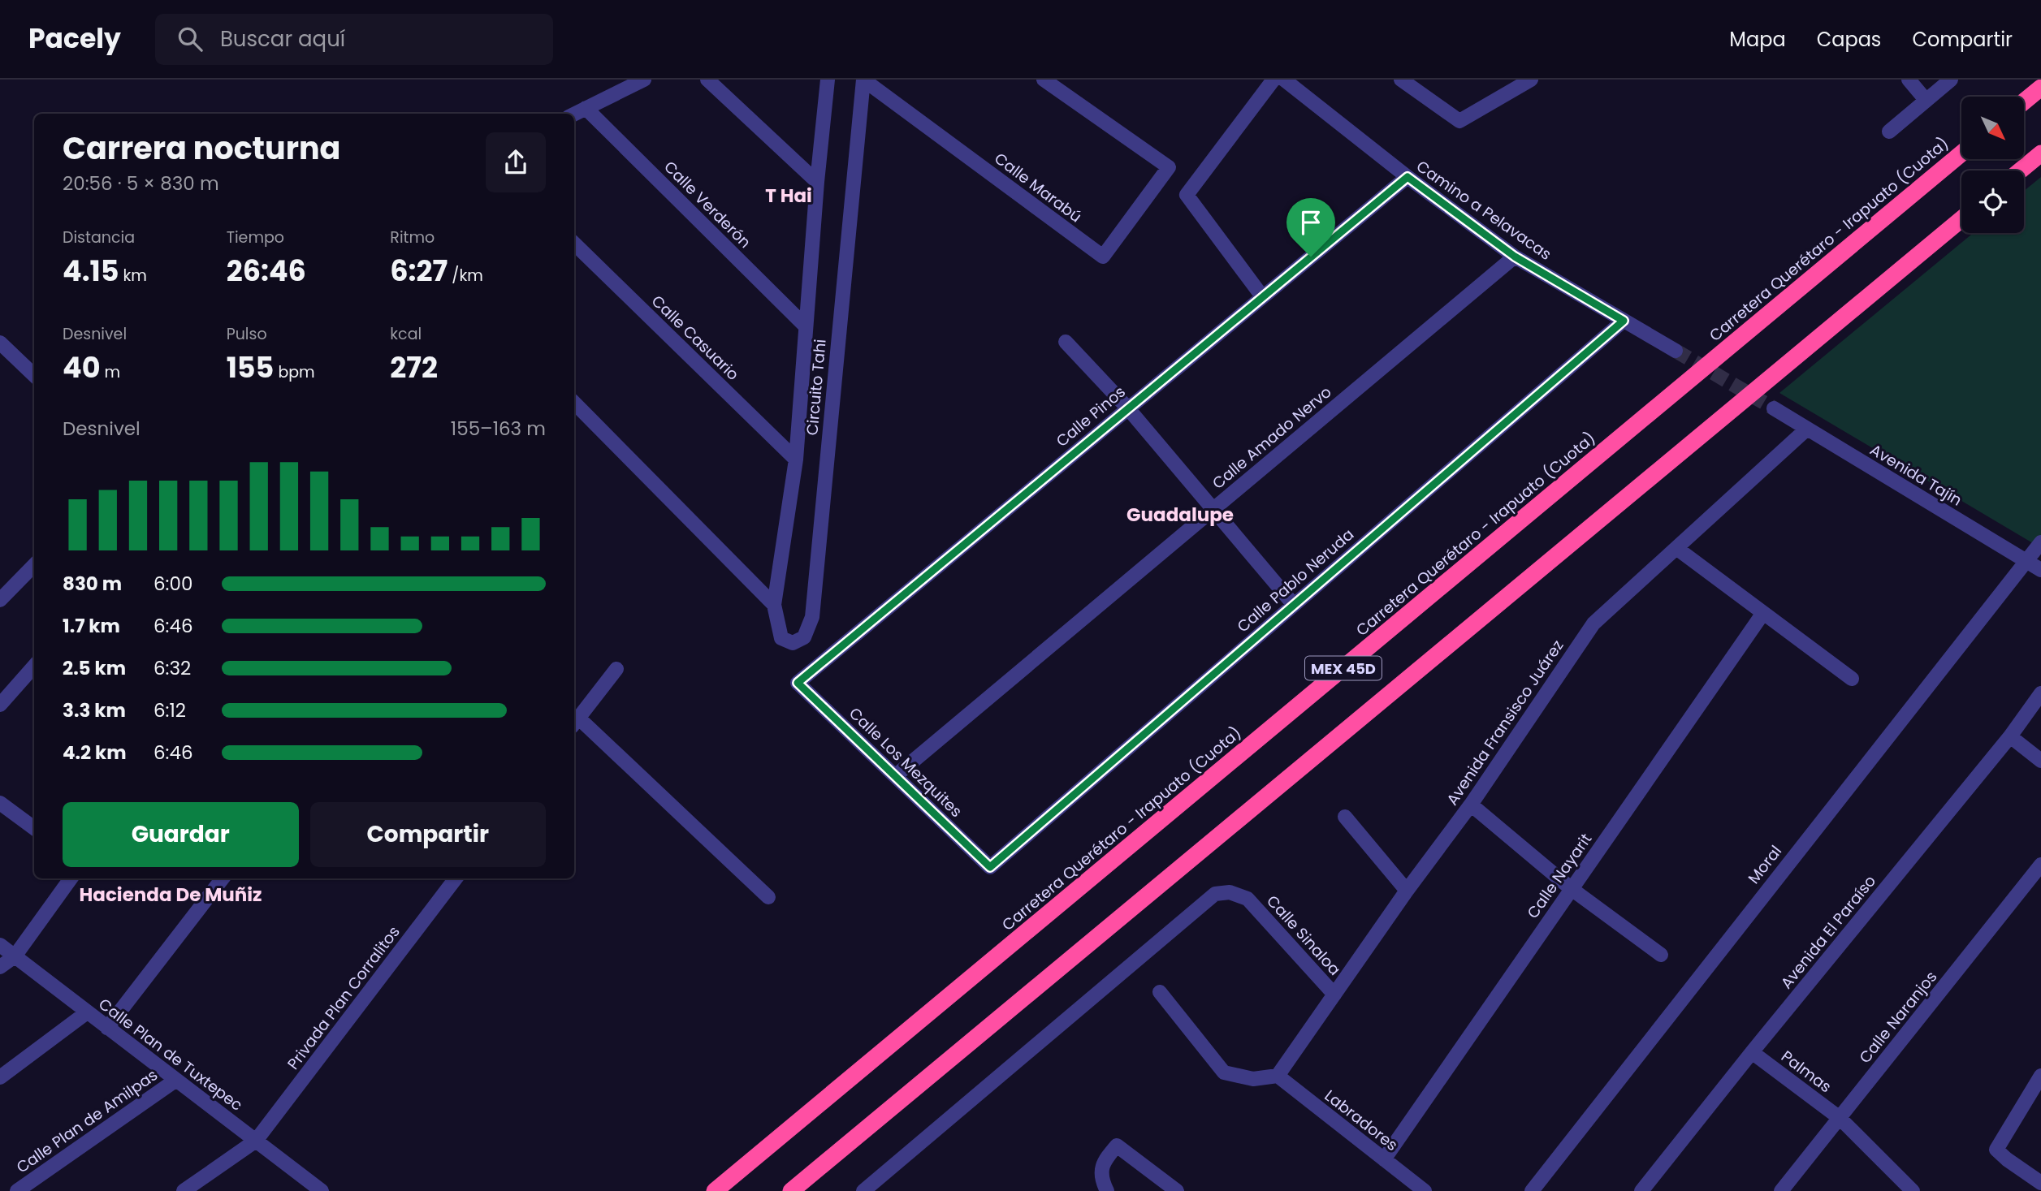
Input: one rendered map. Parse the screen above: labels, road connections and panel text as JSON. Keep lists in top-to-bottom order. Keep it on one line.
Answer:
{"streets":{"highway":["Carretera Querétaro - Irapuato (Cuota)","MEX 45D"],"street":["Calle Marabú","Calle Verderón","Camino a Pelavacas","Calle Casuario","Circuito Tahi","Calle Pinos","Calle Amado Nervo","Avenida Tajín","Calle Pablo Neruda","Avenida Fransisco Juárez","Calle Los Mezquites","Moral","Calle Nayarit","Avenida El Paraíso","Calle Sinaloa","Privada Plan Corralitos","Calle Naranjos","Calle Plan de Tuxtepec","Palmas","Labradores","Calle Plan de Amilpas"]},"crossings":[["Calle Marabú","Circuito Tahi"],["Calle Verderón","Circuito Tahi"],["Camino a Pelavacas","Calle Pinos"],["Camino a Pelavacas","Calle Amado Nervo"],["Camino a Pelavacas","Calle Pablo Neruda"],["Calle Casuario","Circuito Tahi"],["Calle Pinos","Calle Los Mezquites"],["Calle Amado Nervo","Calle Los Mezquites"],["Avenida Tajín","Avenida Fransisco Juárez"],["Avenida Tajín","Moral"],["Calle Pablo Neruda","Calle Los Mezquites"],["Avenida Fransisco Juárez","Calle Sinaloa"],["Avenida Fransisco Juárez","Labradores"],["Calle Nayarit","Labradores"],["Avenida El Paraíso","Palmas"],["Privada Plan Corralitos","Calle Plan de Tuxtepec"],["Calle Naranjos","Palmas"],["Calle Plan de Tuxtepec","Calle Plan de Amilpas"]],"districts":["T Hai","Guadalupe","Hacienda De Muñiz"],"north":"bottom right","page":{"header":"Pacely","search":"Buscar aquí","nav":["Mapa","Capas","Compartir"],"heading":["Carrera nocturna","20:56 · 5 × 830 m"],"stats":[["Distancia","4.15 km"],["Tiempo","26:46"],["Ritmo","6:27 /km"],["Desnivel","40 m"],["Pulso","155 bpm"],["kcal","272"]],"chart":["Desnivel","155–163 m"],"list":[{"name":"830 m","note":"6:00"},{"name":"1.7 km","note":"6:46"},{"name":"2.5 km","note":"6:32"},{"name":"3.3 km","note":"6:12"},{"name":"4.2 km","note":"6:46"}],"buttons":["Guardar","Compartir"]}}
